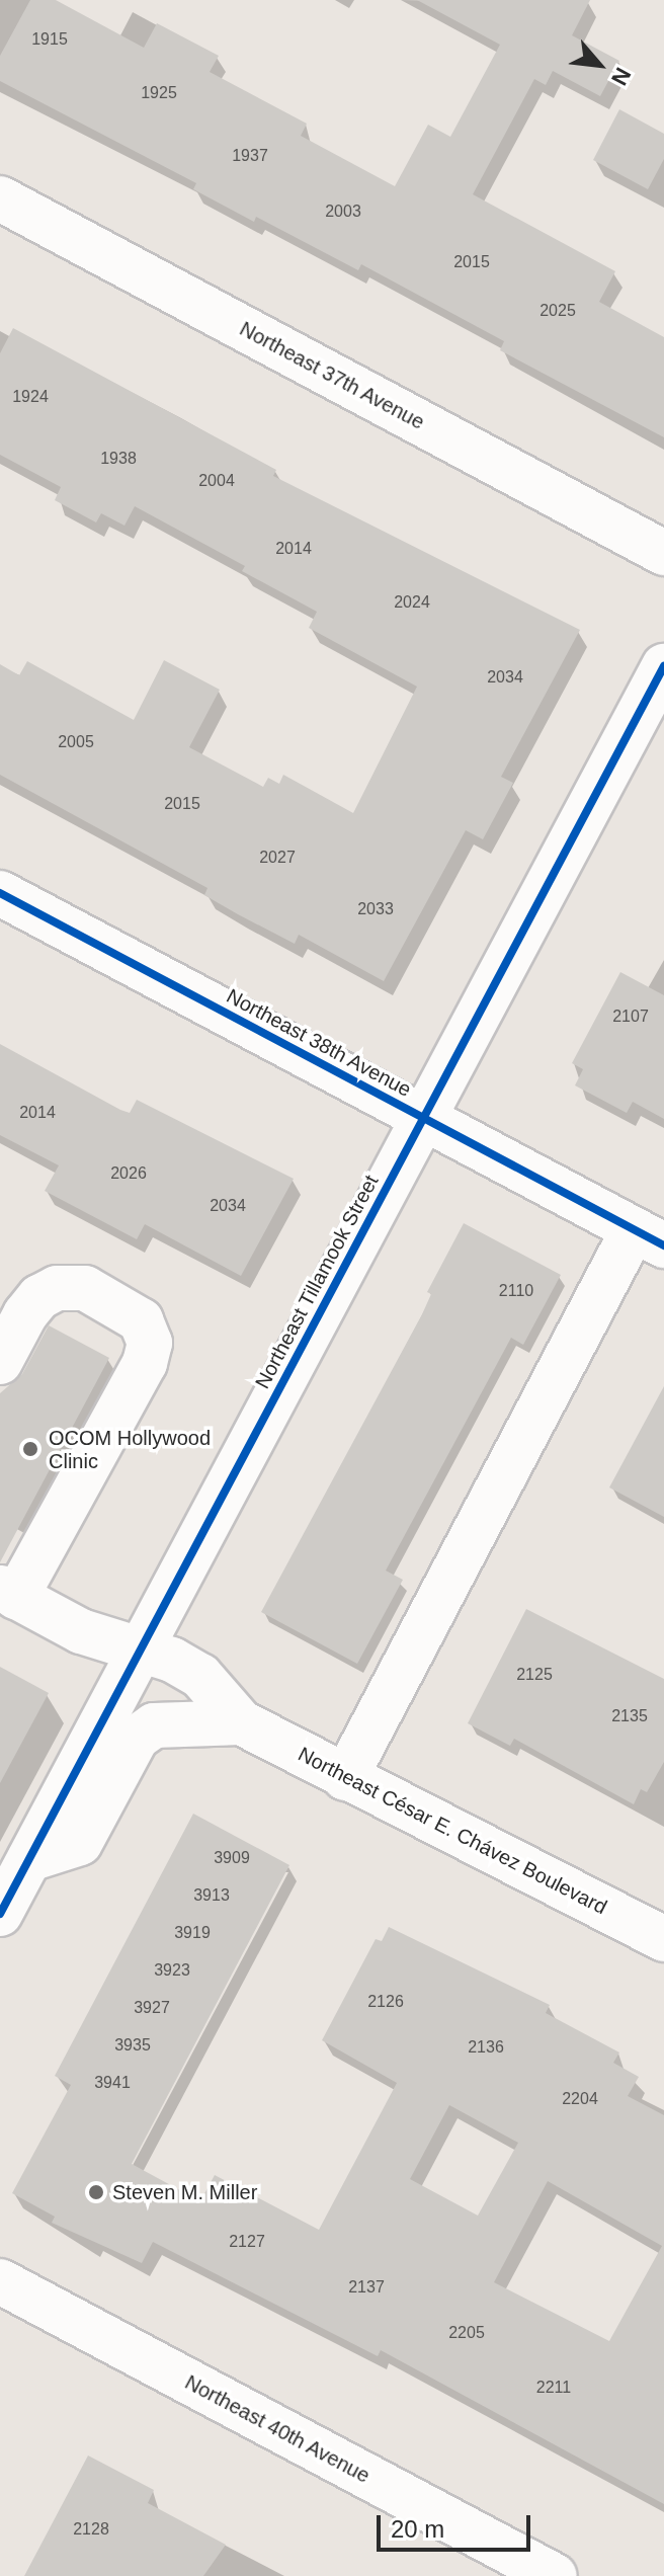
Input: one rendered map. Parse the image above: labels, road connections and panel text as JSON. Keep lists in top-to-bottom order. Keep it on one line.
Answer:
{"streets":{"street":["Northeast 37th Avenue","Northeast 38th Avenue","Northeast Tillamook Street","Northeast César E. Chávez Boulevard","Northeast 40th Avenue"]},"crossings":[["Northeast 38th Avenue","Northeast Tillamook Street"],["Northeast Tillamook Street","Northeast César E. Chávez Boulevard"]],"places":["OCOM Hollywood Clinic","Steven M. Miller"],"house_numbers":["1915","1925","1937","2003","2015","2025","1924","1938","2004","2014","2024","2034","2005","2015","2027","2033","2107","2014","2026","2034","2110","2125","2135","3909","3913","3919","3923","2126","3927","3935","2136","3941","2204","2127","2137","2205","2211","2128"],"scale_bar":"20 m","north":"bottom right"}
